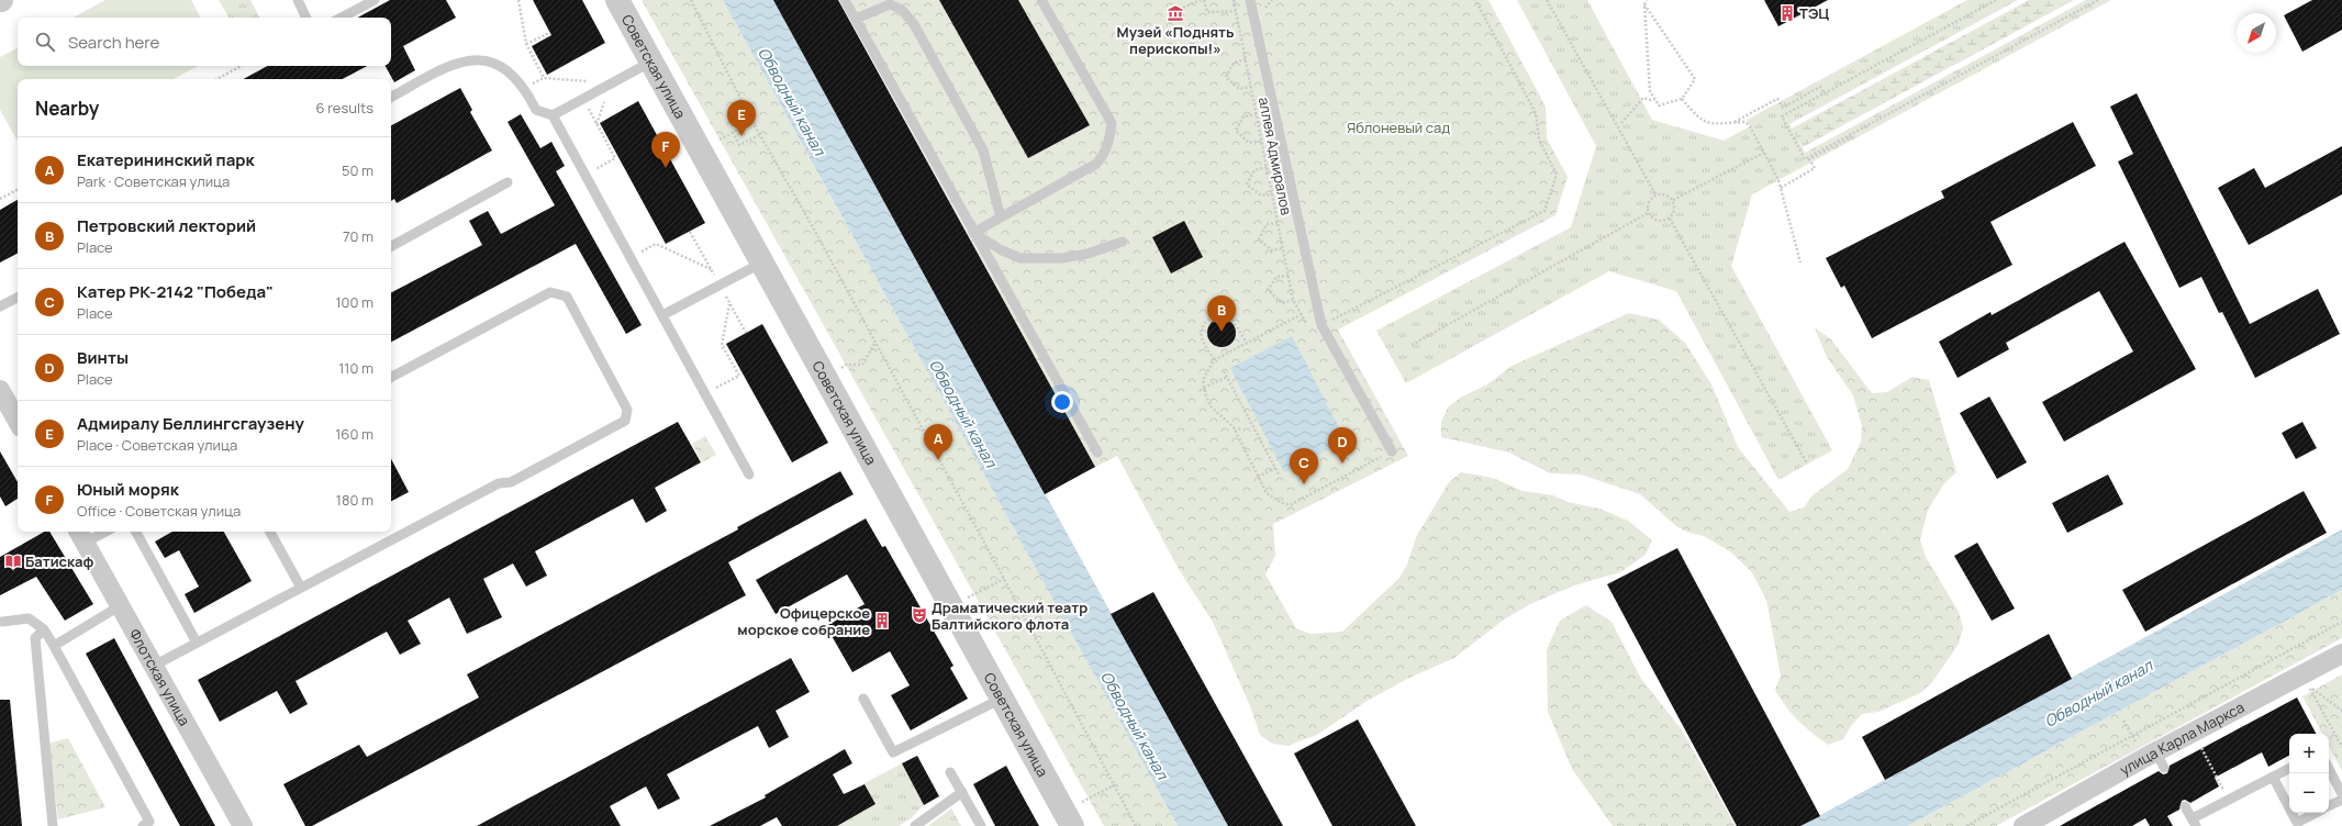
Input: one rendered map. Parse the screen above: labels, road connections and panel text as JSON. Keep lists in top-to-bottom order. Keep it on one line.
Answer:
{"streets":{"street":["Советская улица","Флотская улица","улица Карла Маркса"],"path":["аллея Адмиралов"]},"water":["Обводный канал"],"parks":["Яблоневый сад"],"places":{"museum":["Музей «Поднять перископы!»"],"building":["ТЭЦ","Офицерское морское собрание"],"library":["Батискаф"],"theatre":["Драматический театр Балтийского флота"]},"north":"bottom left","page":{"search":"Search here","heading":["Nearby","6 results"],"pins":["E","F","B","A","D","C"],"list":[{"mark":"A","name":"Екатерининский парк","note":"Park · Советская улица","value":"50 m"},{"mark":"B","name":"Петровский лекторий","note":"Place","value":"70 m"},{"mark":"C","name":"Катер РК-2142 \"Победа\"","note":"Place","value":"100 m"},{"mark":"D","name":"Винты","note":"Place","value":"110 m"},{"mark":"E","name":"Адмиралу Беллингсгаузену","note":"Place · Советская улица","value":"160 m"},{"mark":"F","name":"Юный моряк","note":"Office · Советская улица","value":"180 m"}],"map_buttons":["+","−"]}}
